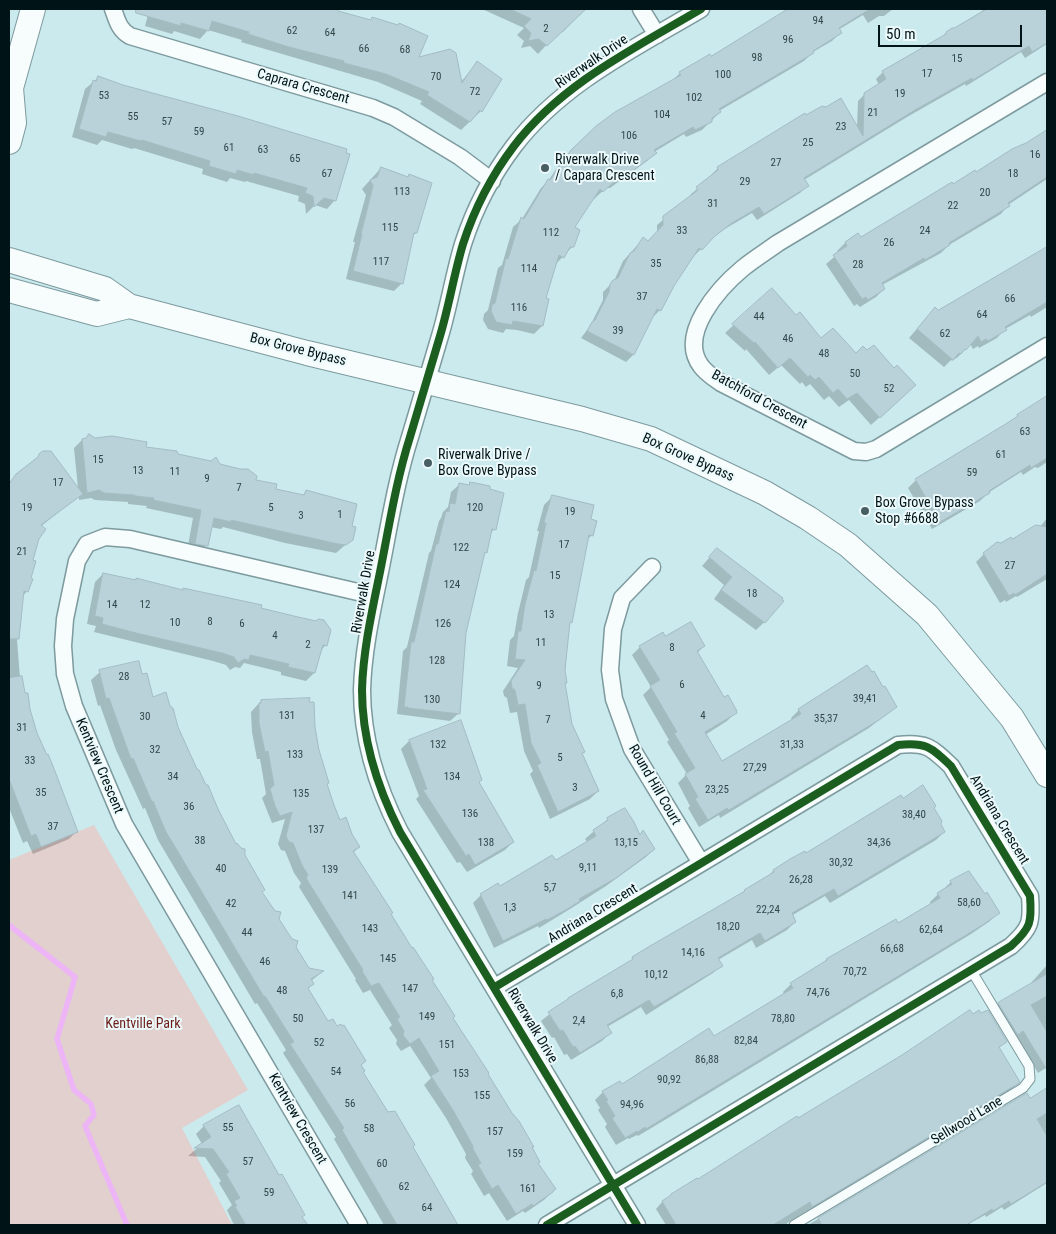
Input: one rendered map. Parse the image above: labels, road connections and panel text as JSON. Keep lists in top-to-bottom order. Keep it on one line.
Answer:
{"streets":{"main road":["Box Grove Bypass"],"street":["Riverwalk Drive","Caprara Crescent","Batchford Crescent","Kentview Crescent","Round Hill Court","Andriana Crescent"],"lane":["Sellwood Lane"]},"crossings":[["Riverwalk Drive","Caprara Crescent"],["Riverwalk Drive","Box Grove Bypass"],["Riverwalk Drive","Kentview Crescent"],["Riverwalk Drive","Andriana Crescent"],["Round Hill Court","Andriana Crescent"],["Andriana Crescent","Sellwood Lane"]],"parks":["Kentville Park"],"places":["Riverwalk Drive / Capara Crescent","Riverwalk Drive / Box Grove Bypass","Box Grove Bypass Stop #6688"],"house_numbers":["94","2","62","64","96","66","68","98","15","17","100","70","72","19","53","102","21","104","55","57","23","59","106","25","61","63","16","65","27","67","18","29","113","20","31","22","115","33","24","112","26","117","35","28","114","37","66","116","64","44","39","62","46","48","50","52","63","61","15","13","11","59","9","17","7","19","5","120","19","1","3","17","122","21","27","15","124","18","14","12","13","8","10","6","126","4","11","2","8","128","28","6","9","39,41","130","131","4","30","35,37","7","31","132","31,33","32","133","5","33","27,29","34","134","3","23,25","35","135","36","136","38,40","37","137","38","138","13,15","34,36","30,32","9,11","40","139","26,28","5,7","141","58,60","42","1,3","22,24","18,20","143","62,64","44","66,68","14,16","145","46","70,72","10,12","147","48","74,76","6,8","149","50","78,80","2,4","82,84","52","151","86,88","54","153","90,92","155","56","94,96","55","58","157","159","57","60","62","161","59","64"],"scale_bar":"50 m"}
